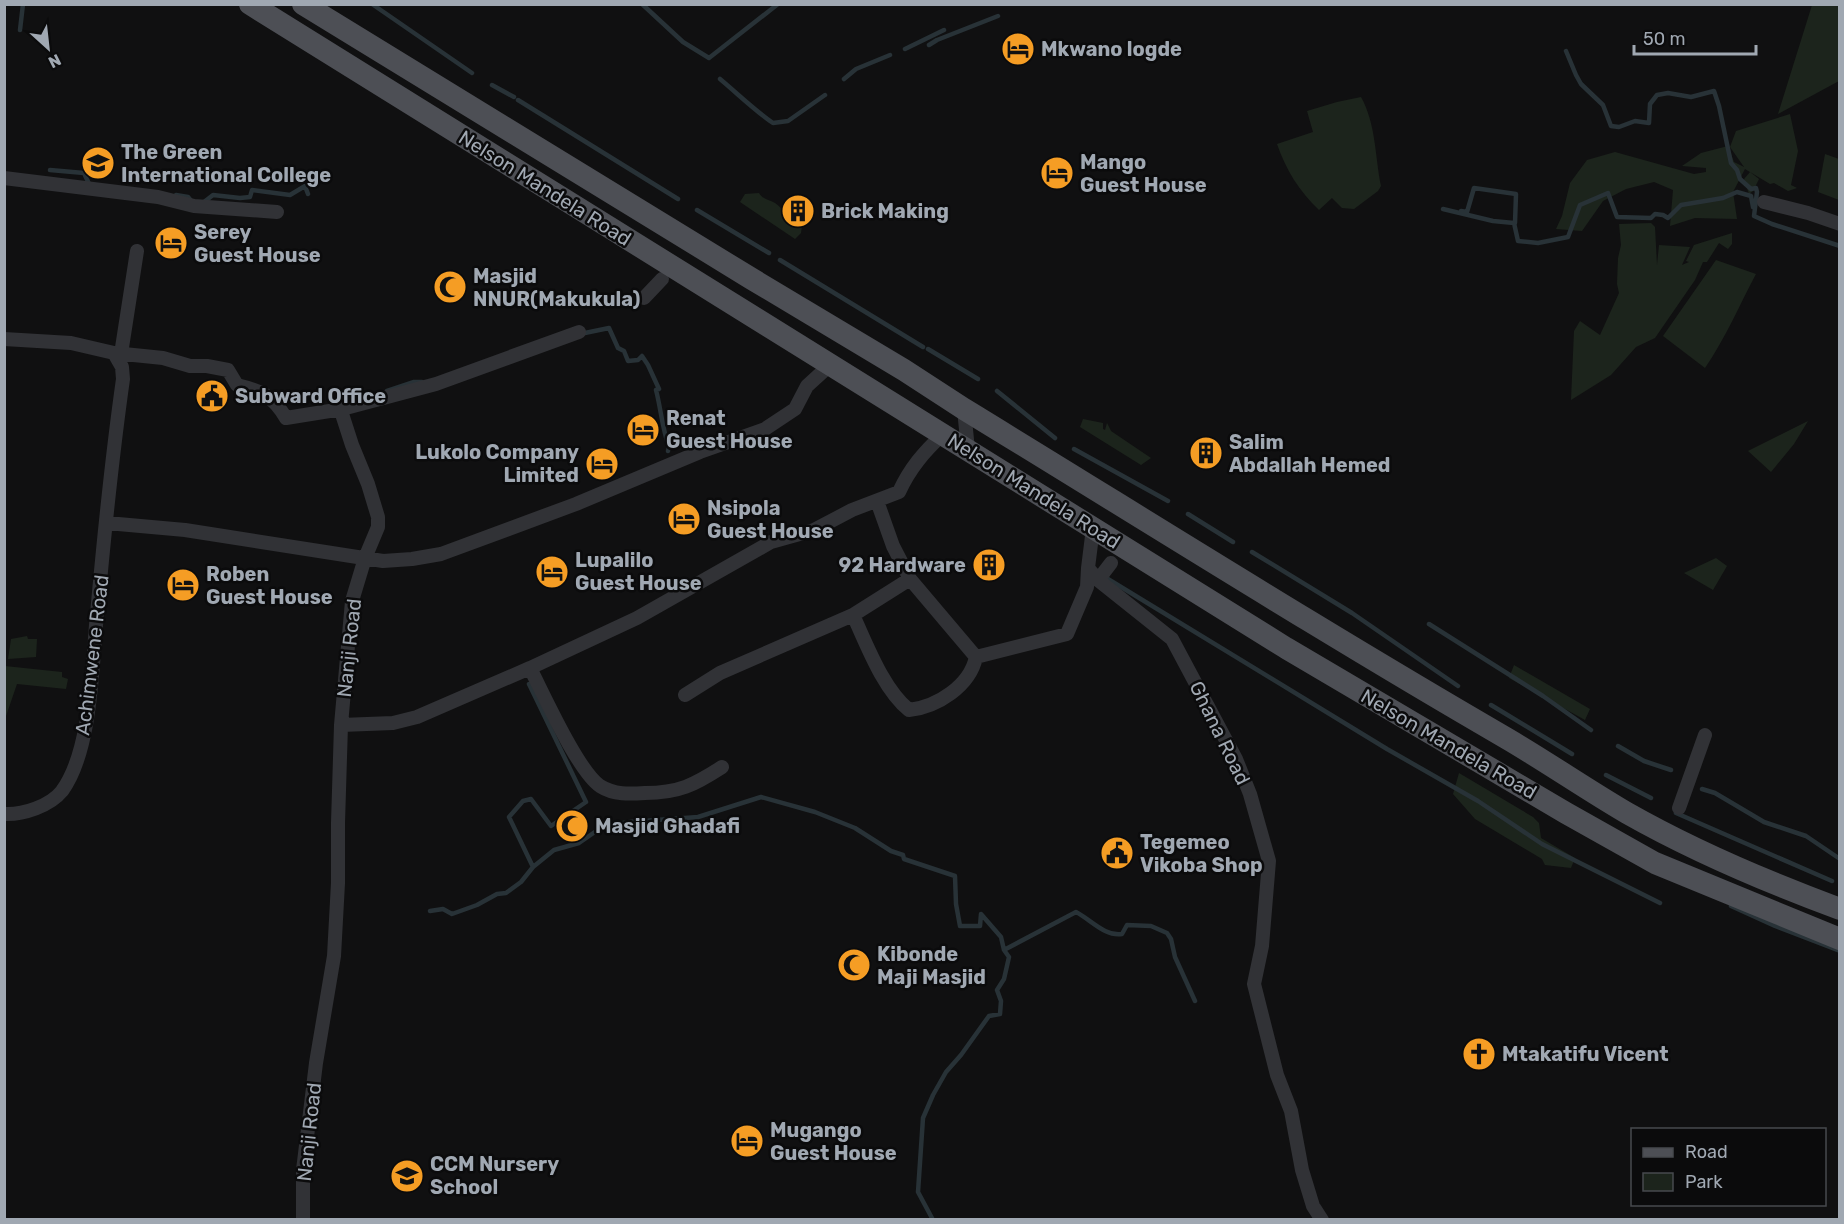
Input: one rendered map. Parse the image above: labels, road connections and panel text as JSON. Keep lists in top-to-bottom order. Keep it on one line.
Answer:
{"streets":{"main road":["Nelson Mandela Road"],"street":["Nanji Road","Achimwene Road","Ghana Road"]},"places":{"hotel":["Mkwano logde","Mango Guest House","Serey Guest House","Renat Guest House","Lukolo Company Limited","Nsipola Guest House","Lupalilo Guest House","Roben Guest House","Mugango Guest House"],"school or university":["The Green International College","CCM Nursery School"],"building":["Brick Making","Salim Abdallah Hemed","92 Hardware"],"mosque":["Masjid NNUR(Makukula)","Masjid Ghadafi","Kibonde Maji Masjid"],"public building":["Subward Office","Tegemeo Vikoba Shop"],"church":["Mtakatifu Vicent"]},"legend":["Road","Park"],"scale_bar":"50 m","north":"bottom right"}
